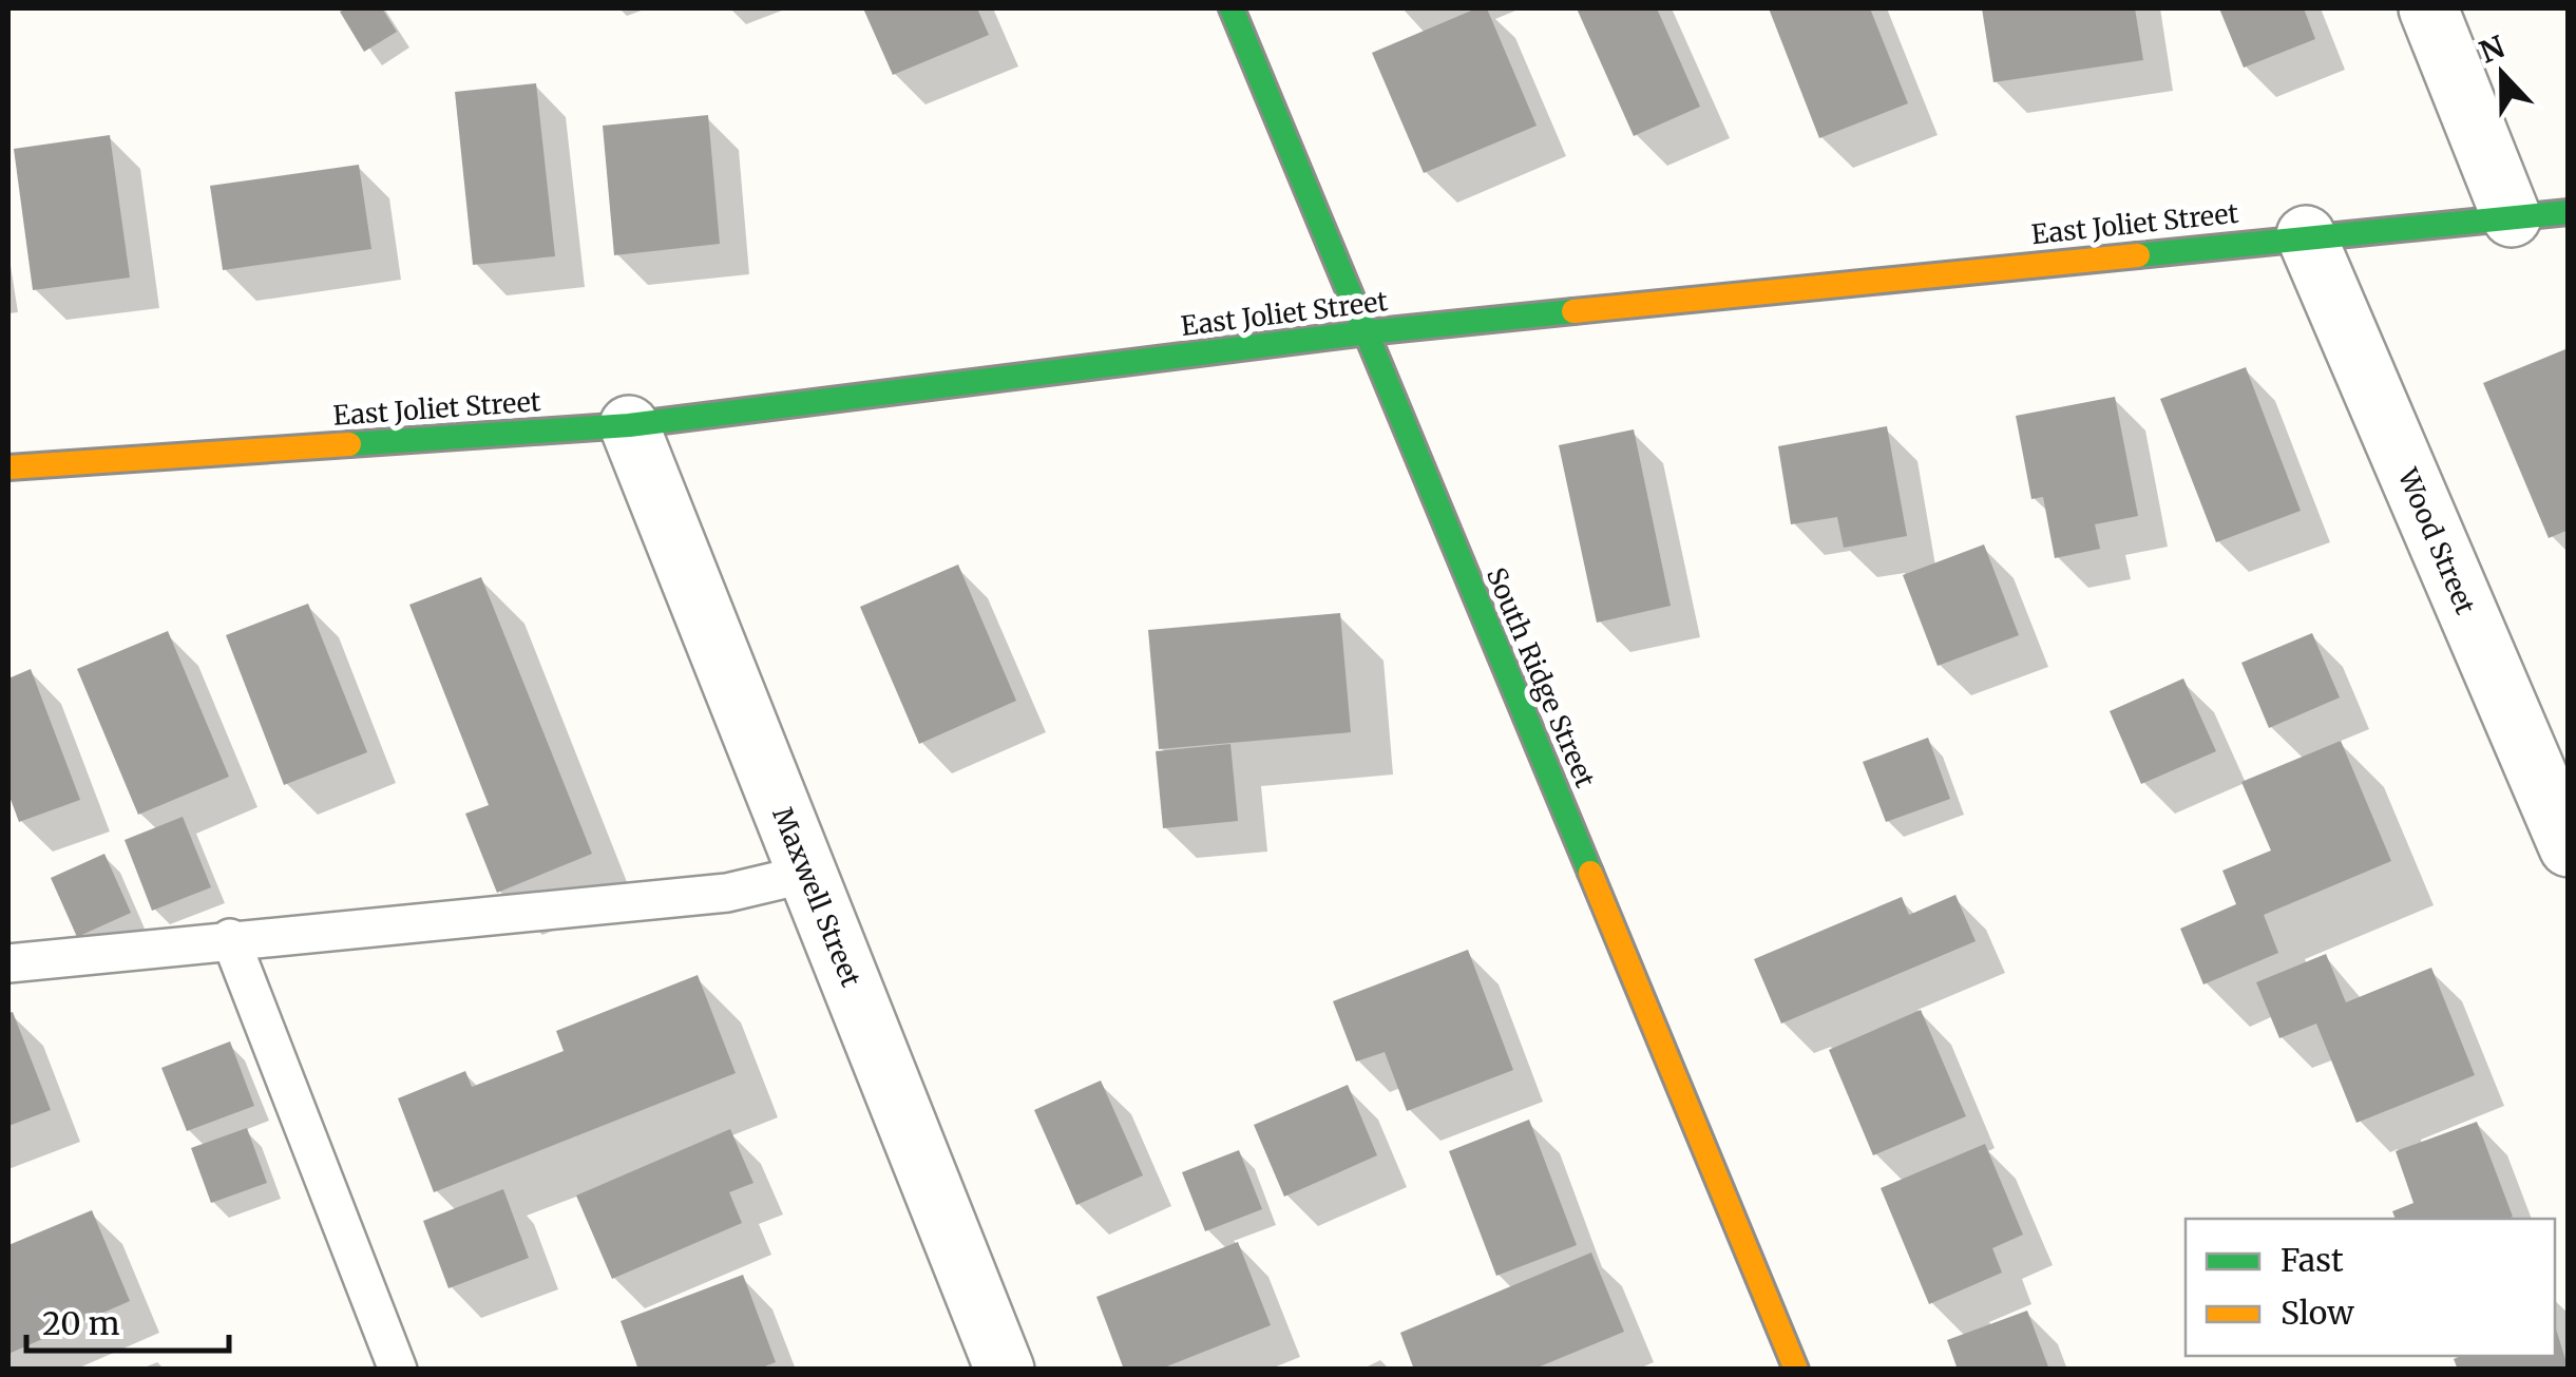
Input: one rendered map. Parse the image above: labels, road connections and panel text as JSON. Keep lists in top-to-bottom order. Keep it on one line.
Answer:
{"streets":{"main road":["East Joliet Street","South Ridge Street"],"street":["Wood Street","Maxwell Street"]},"crossings":[["East Joliet Street","Wood Street"],["East Joliet Street","South Ridge Street"],["East Joliet Street","Maxwell Street"]],"legend":["Fast","Slow"],"scale_bar":"20 m","north":"top"}
